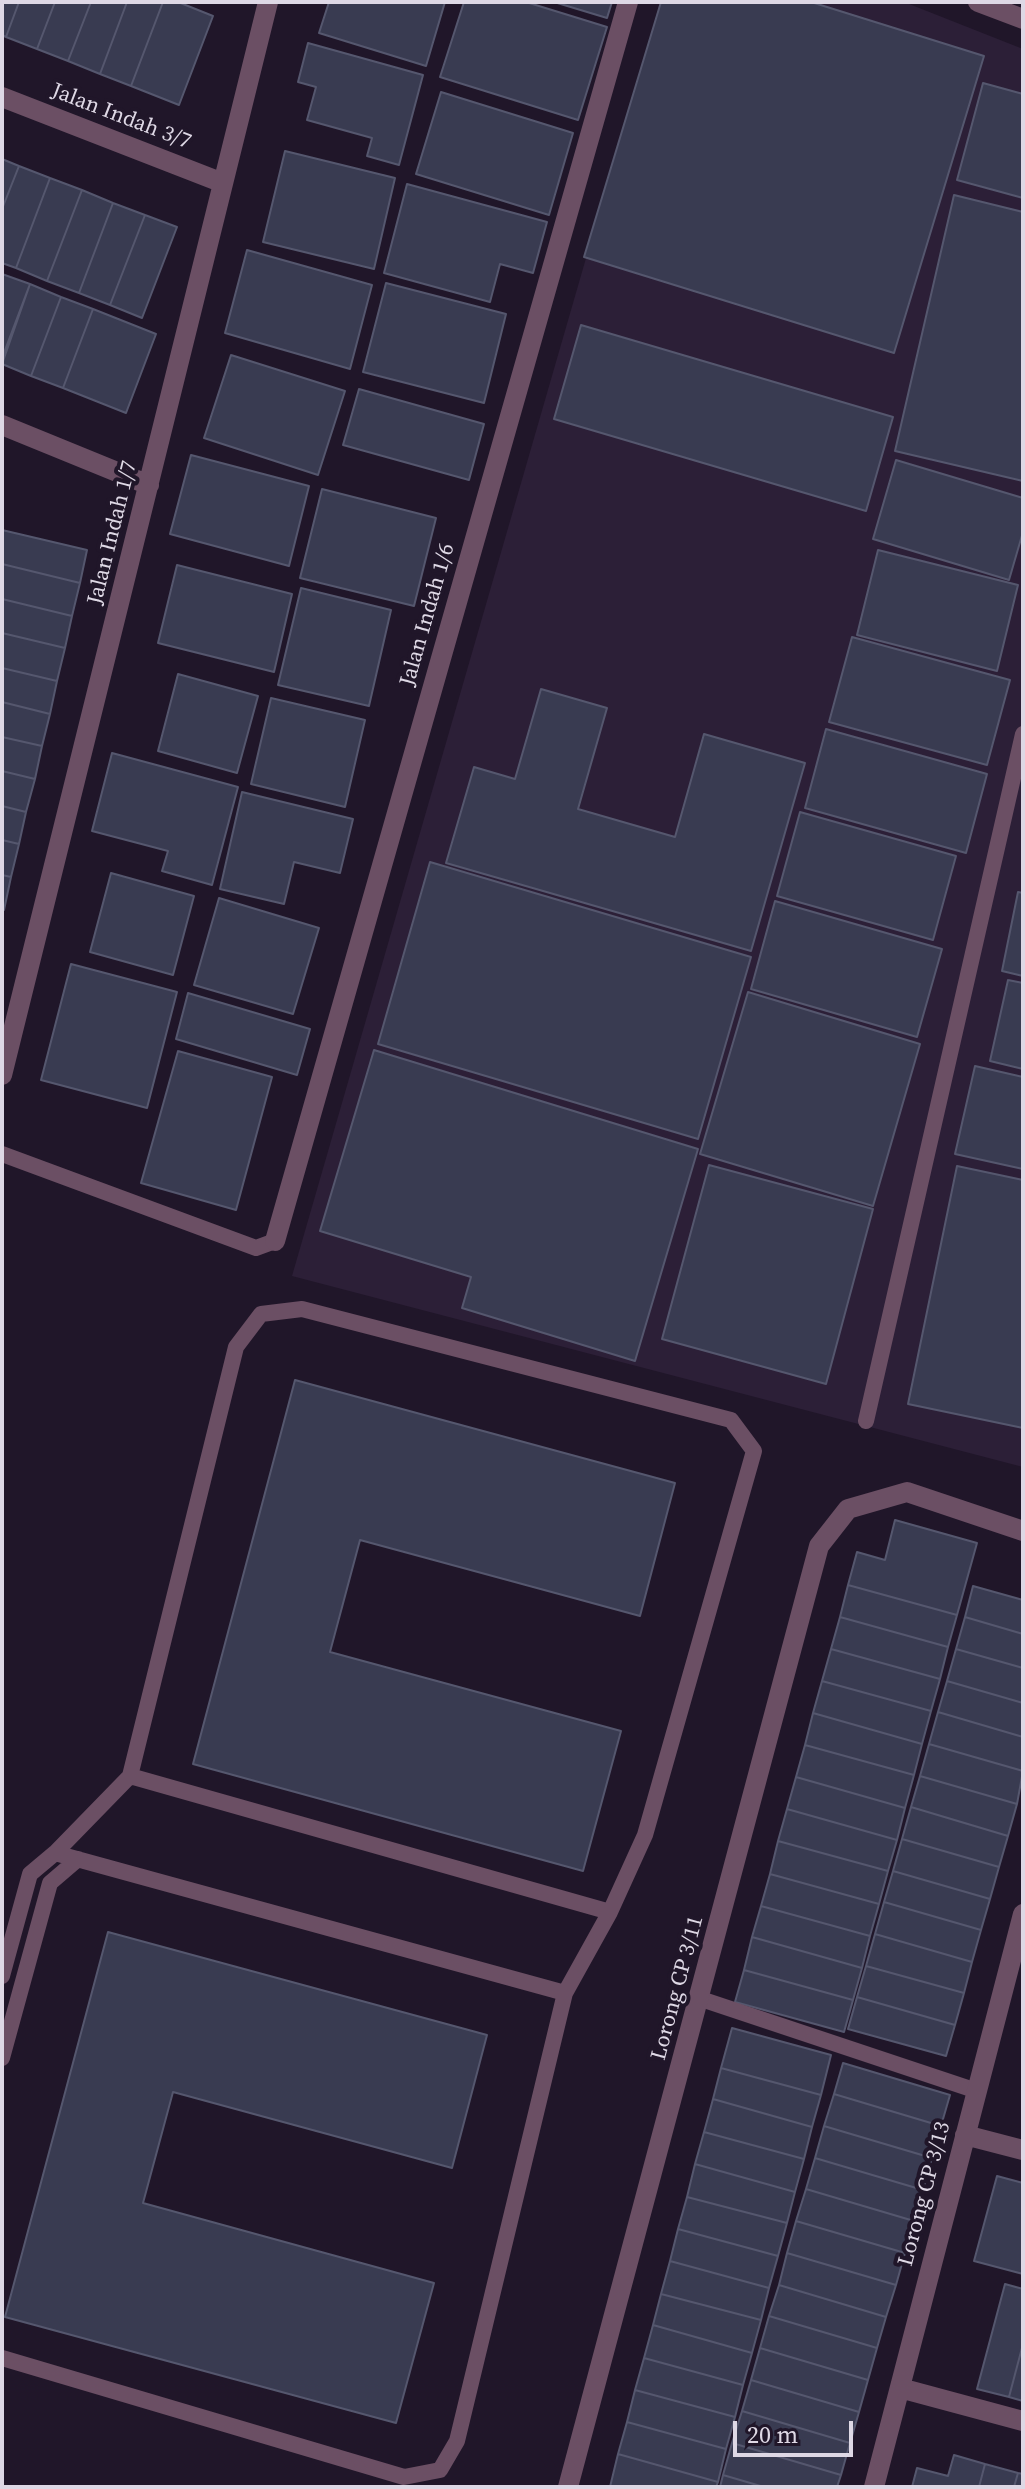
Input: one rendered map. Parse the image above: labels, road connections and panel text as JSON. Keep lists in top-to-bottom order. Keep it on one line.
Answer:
{"streets":{"street":["Jalan Indah 3/7","Jalan Indah 1/7","Jalan Indah 1/6","Lorong CP 3/11","Lorong CP 3/13"]},"crossings":[["Jalan Indah 3/7","Jalan Indah 1/7"]],"scale_bar":"20 m"}
